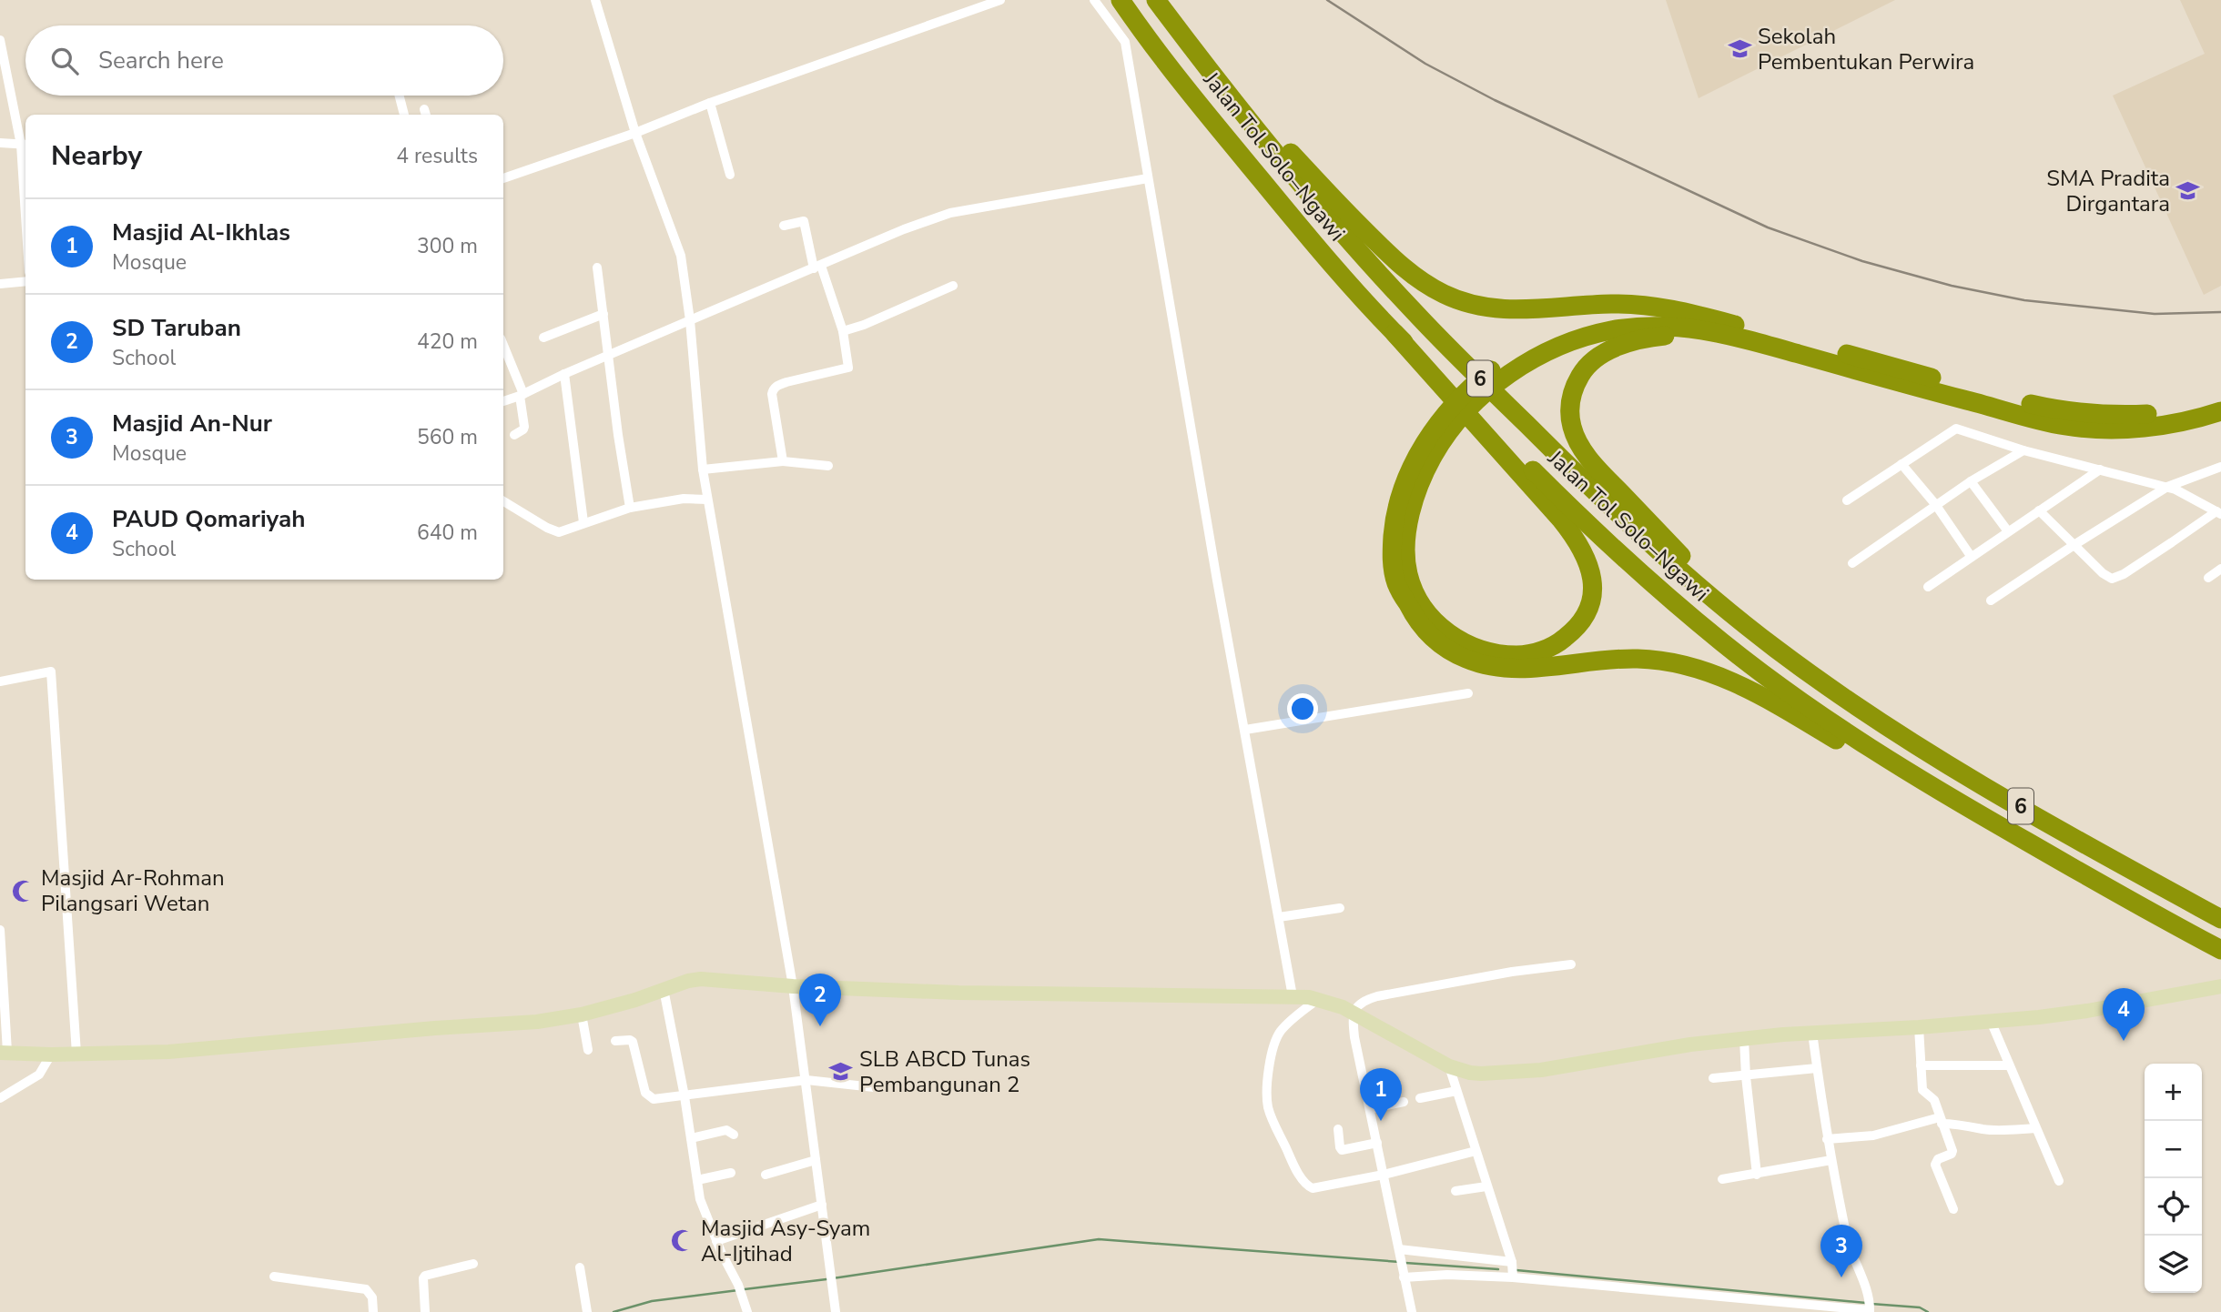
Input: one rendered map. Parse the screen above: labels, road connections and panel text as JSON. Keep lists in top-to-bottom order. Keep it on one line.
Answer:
{"streets":{"highway":["Jalan Tol Solo–Ngawi","6"]},"places":{"school or university":["Sekolah Pembentukan Perwira","SMA Pradita Dirgantara","SLB ABCD Tunas Pembangunan 2"],"mosque":["Masjid Ar-Rohman Pilangsari Wetan","Masjid Asy-Syam Al-Ijtihad"]},"page":{"search":"Search here","heading":["Nearby","4 results"],"list":[{"mark":"1","name":"Masjid Al-Ikhlas","note":"Mosque","value":"300 m"},{"mark":"2","name":"SD Taruban","note":"School","value":"420 m"},{"mark":"3","name":"Masjid An-Nur","note":"Mosque","value":"560 m"},{"mark":"4","name":"PAUD Qomariyah","note":"School","value":"640 m"}],"pins":["2","4","1","3"],"map_buttons":["+","−"]}}
